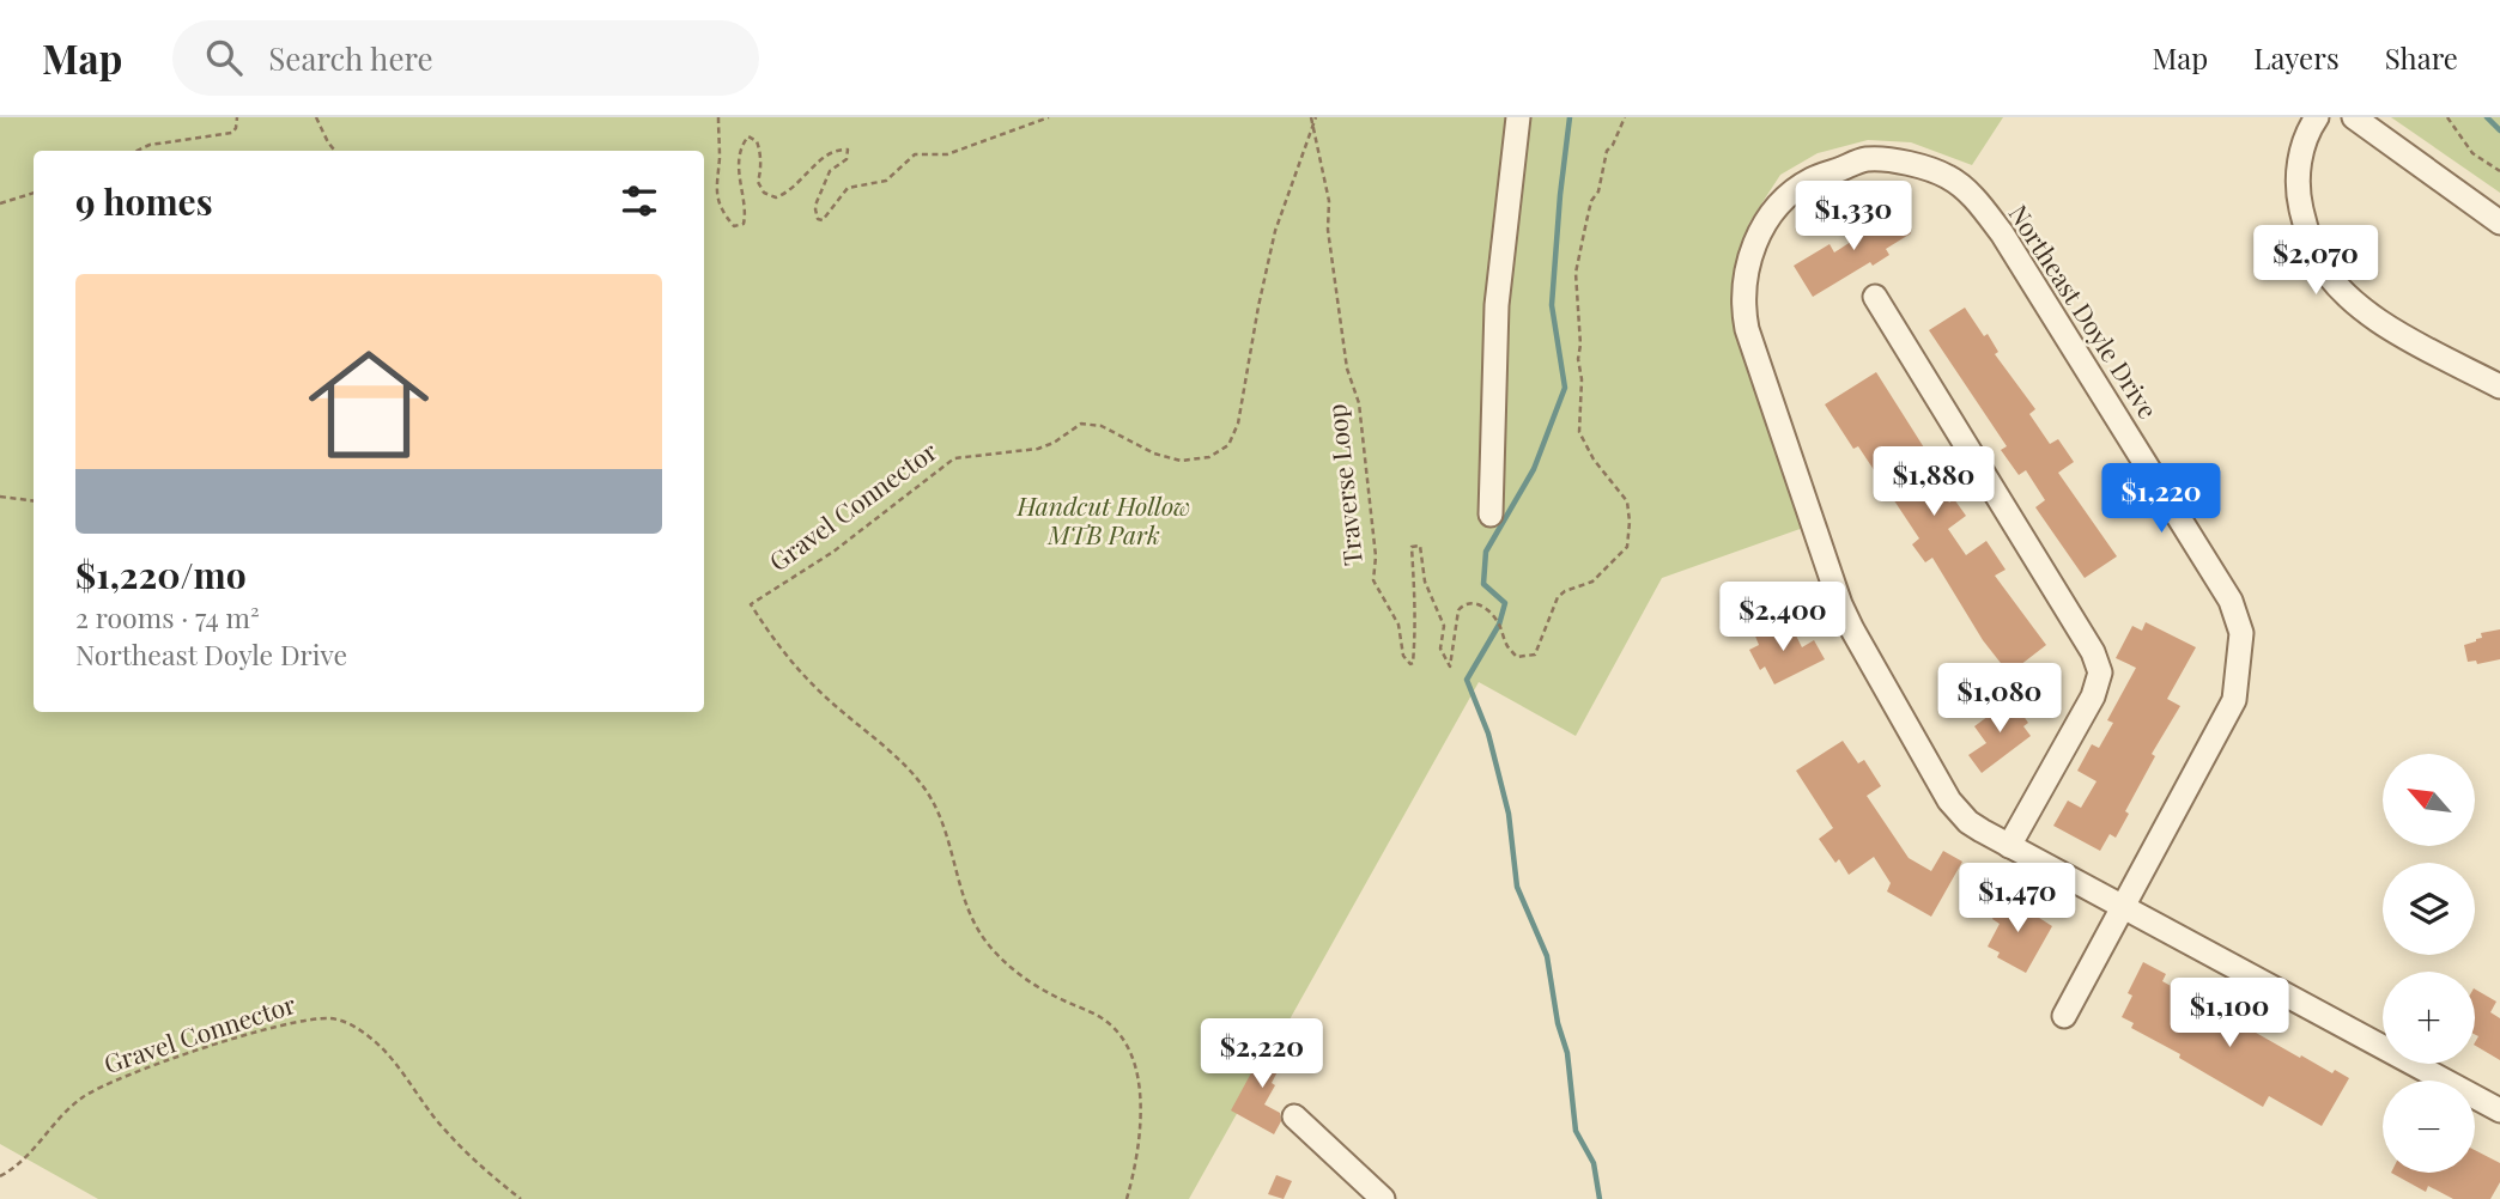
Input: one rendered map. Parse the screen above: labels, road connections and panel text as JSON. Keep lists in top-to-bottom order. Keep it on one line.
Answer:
{"streets":{"street":["Northeast Doyle Drive"],"path":["Traverse Loop","Gravel Connector"]},"crossings":[["Traverse Loop","Gravel Connector"]],"parks":["Handcut Hollow MTB Park"],"north":"top left","page":{"header":"Map","search":"Search here","nav":["Map","Layers","Share"],"heading":"9 homes","price":["$1,330","$2,070","$1,880","$1,220","$2,400","$1,080","$1,470","$1,100","$2,220"],"list":[{"name":"$1,220/mo","note":"2 rooms · 74 m² · Northeast Doyle Drive"}],"map_buttons":["+","−"]}}
